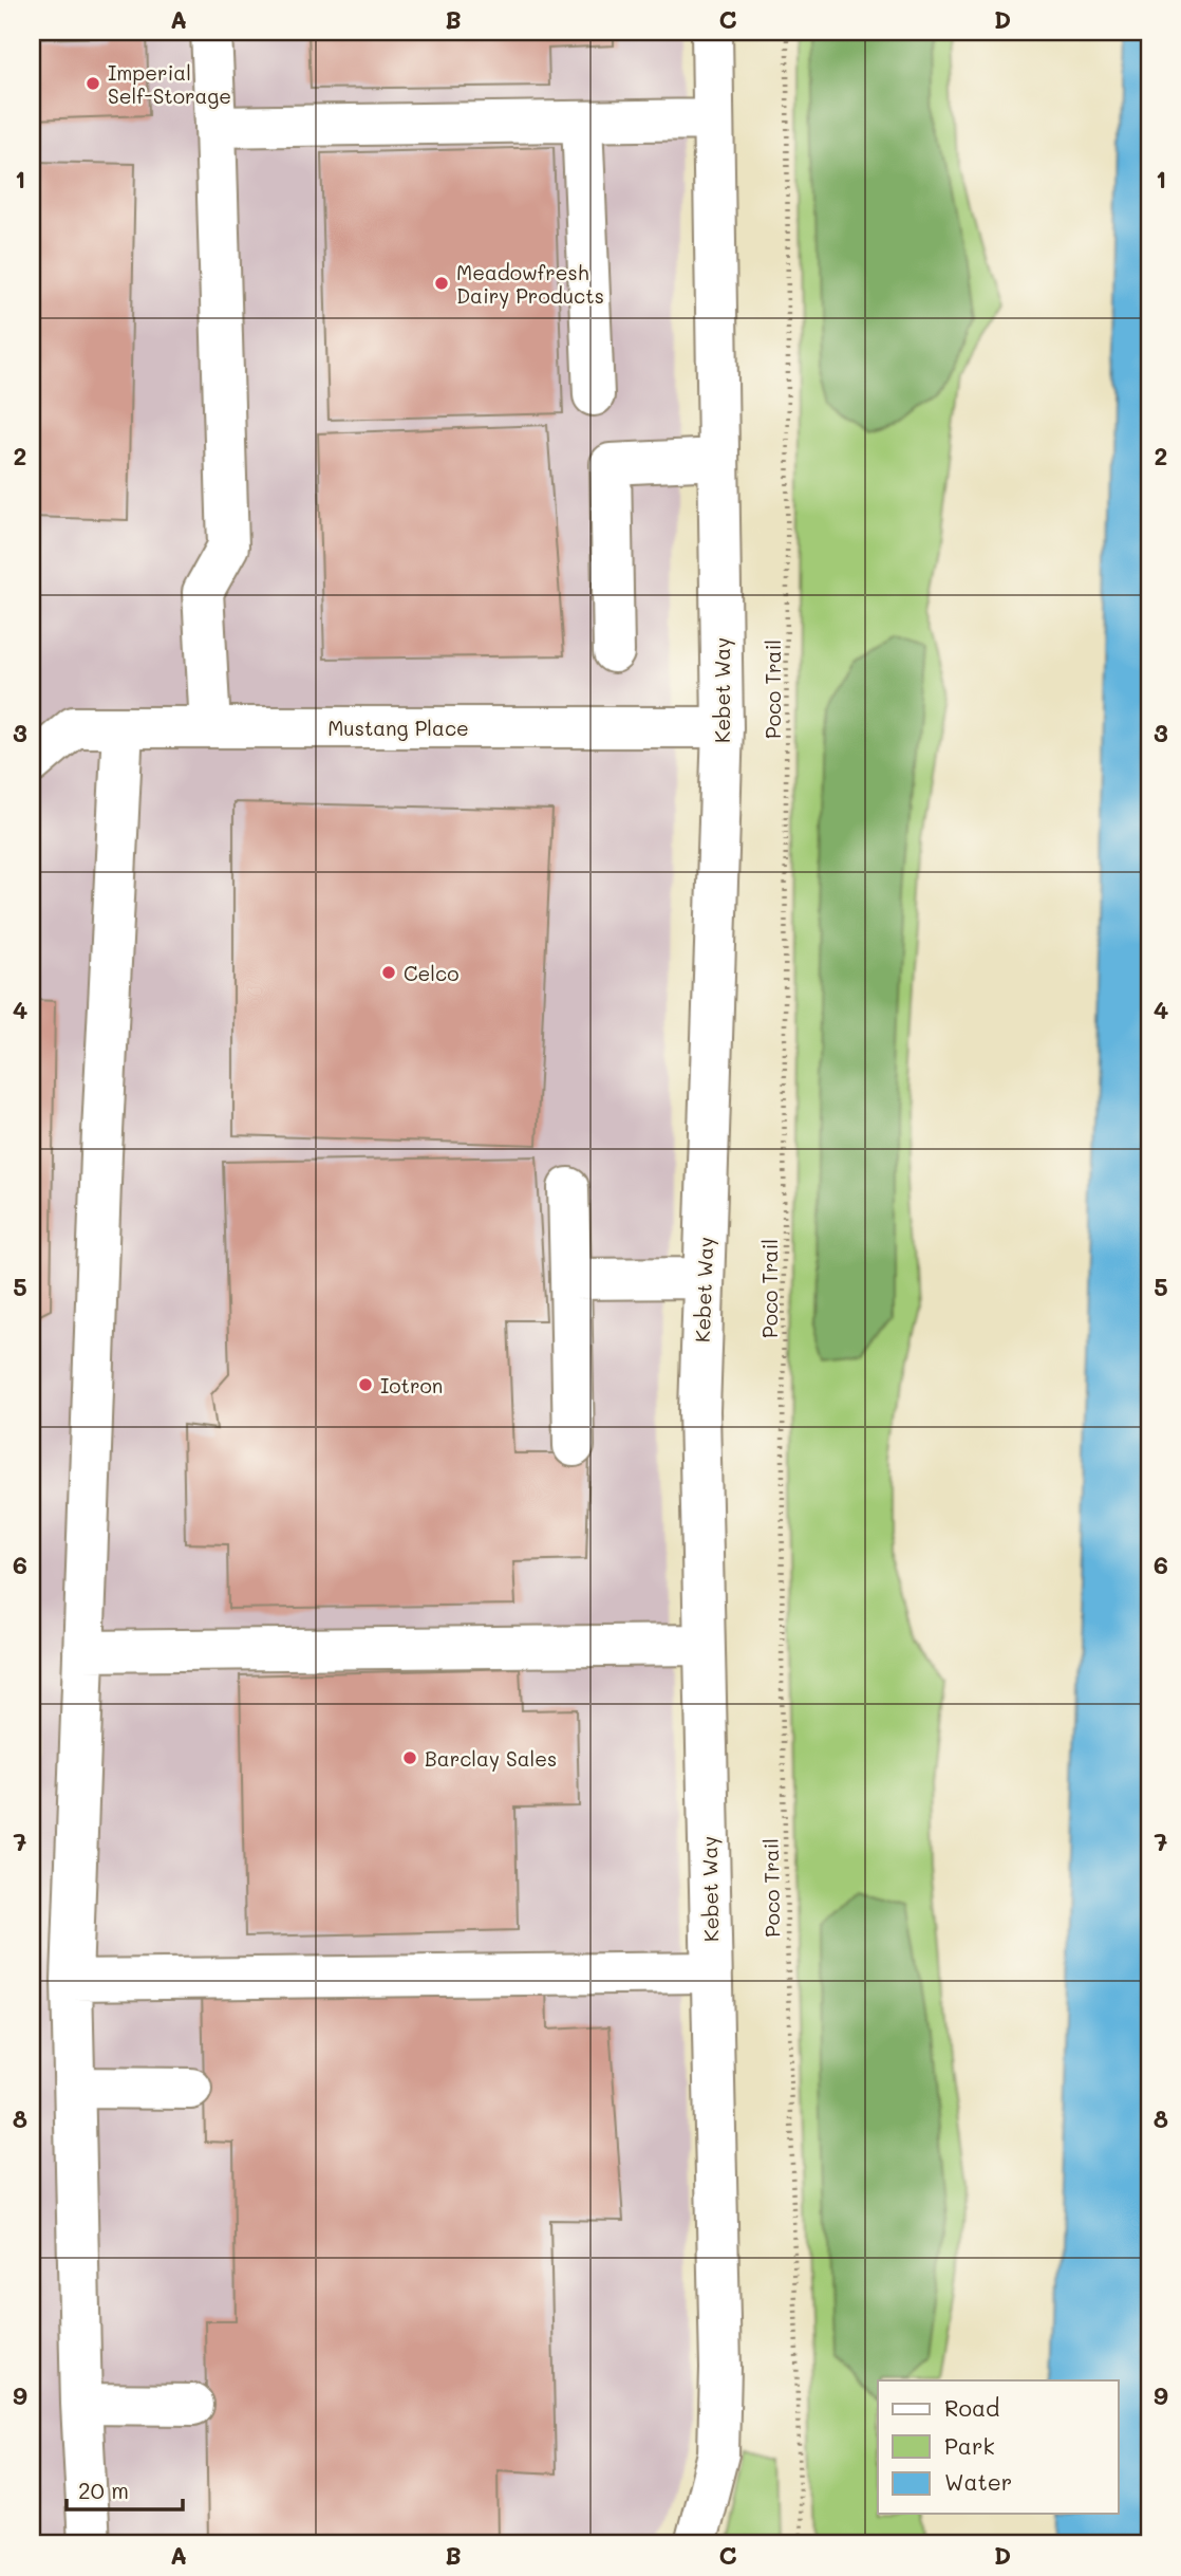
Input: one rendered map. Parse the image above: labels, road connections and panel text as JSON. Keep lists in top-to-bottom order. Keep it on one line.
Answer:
{"streets":{"street":["Kebet Way","Mustang Place"],"path":["Poco Trail"]},"crossings":[["Kebet Way","Mustang Place"]],"places":["Imperial Self-Storage","Meadowfresh Dairy Products","Celco","Iotron","Barclay Sales"],"legend":["Road","Park","Water"],"scale_bar":"20 m","grid":{"columns":["A","B","C","D"],"rows":["1","2","3","4","5","6","7","8","9"]}}
